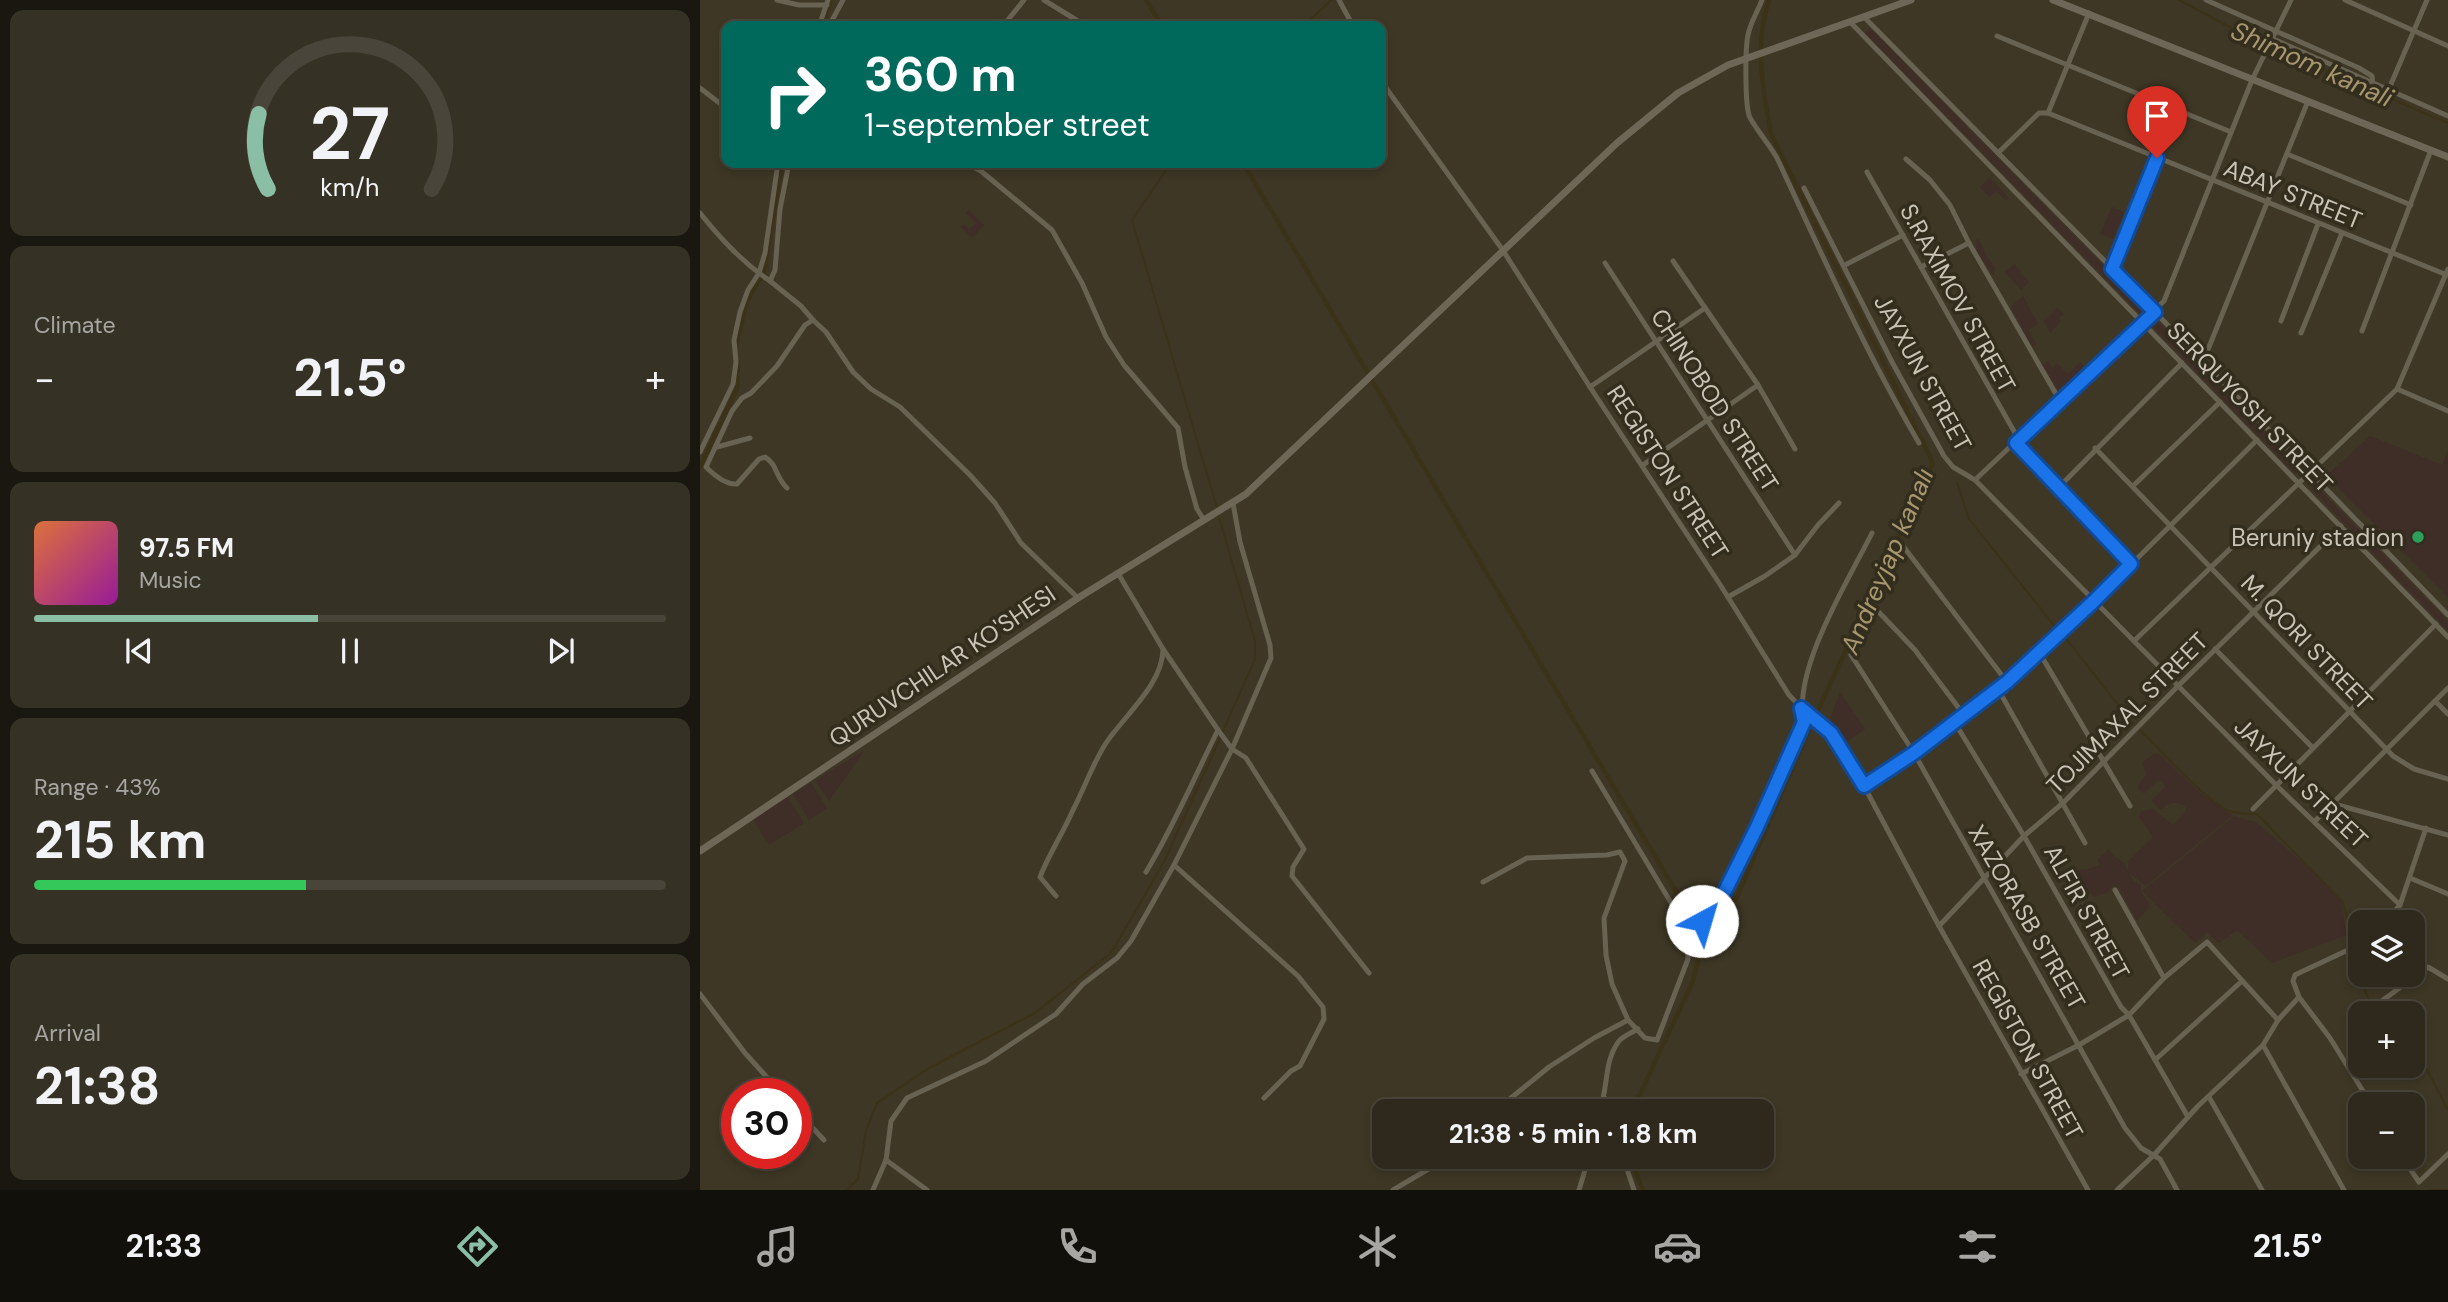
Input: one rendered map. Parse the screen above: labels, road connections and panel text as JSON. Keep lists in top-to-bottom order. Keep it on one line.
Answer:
{"streets":{"main road":["QURUVCHILAR KO'SHESI"],"street":["ABAY STREET","S.RAXIMOV STREET","JAYXUN STREET","CHINOBOD STREET","SERQUYOSH STREET","REGISTON STREET","M. QORI STREET","TOJIMAXAL STREET","ALFIR STREET","XAZORASB STREET"]},"crossings":[["JAYXUN STREET","TOJIMAXAL STREET"],["SERQUYOSH STREET","QURUVCHILAR KO'SHESI"],["SERQUYOSH STREET","TOJIMAXAL STREET"],["REGISTON STREET","QURUVCHILAR KO'SHESI"],["REGISTON STREET","TOJIMAXAL STREET"],["M. QORI STREET","TOJIMAXAL STREET"],["TOJIMAXAL STREET","ALFIR STREET"],["TOJIMAXAL STREET","XAZORASB STREET"]],"water":["Shimom kanali","Andreyjap kanalı"],"places":["Beruniy stadion"],"page":{"turn":["360 m","1-september street"],"tile":["Climate",["Range · 43%","215 km"],["Arrival","21:38"]],"heat":["−","21.5°","+"],"song":["97.5 FM","Music"],"map_buttons":["+","−"],"limit":"30","trip":"21:38 · 5 min · 1.8 km","tabs":["21:33","21.5°"],"gauge":["27","km/h"]}}
